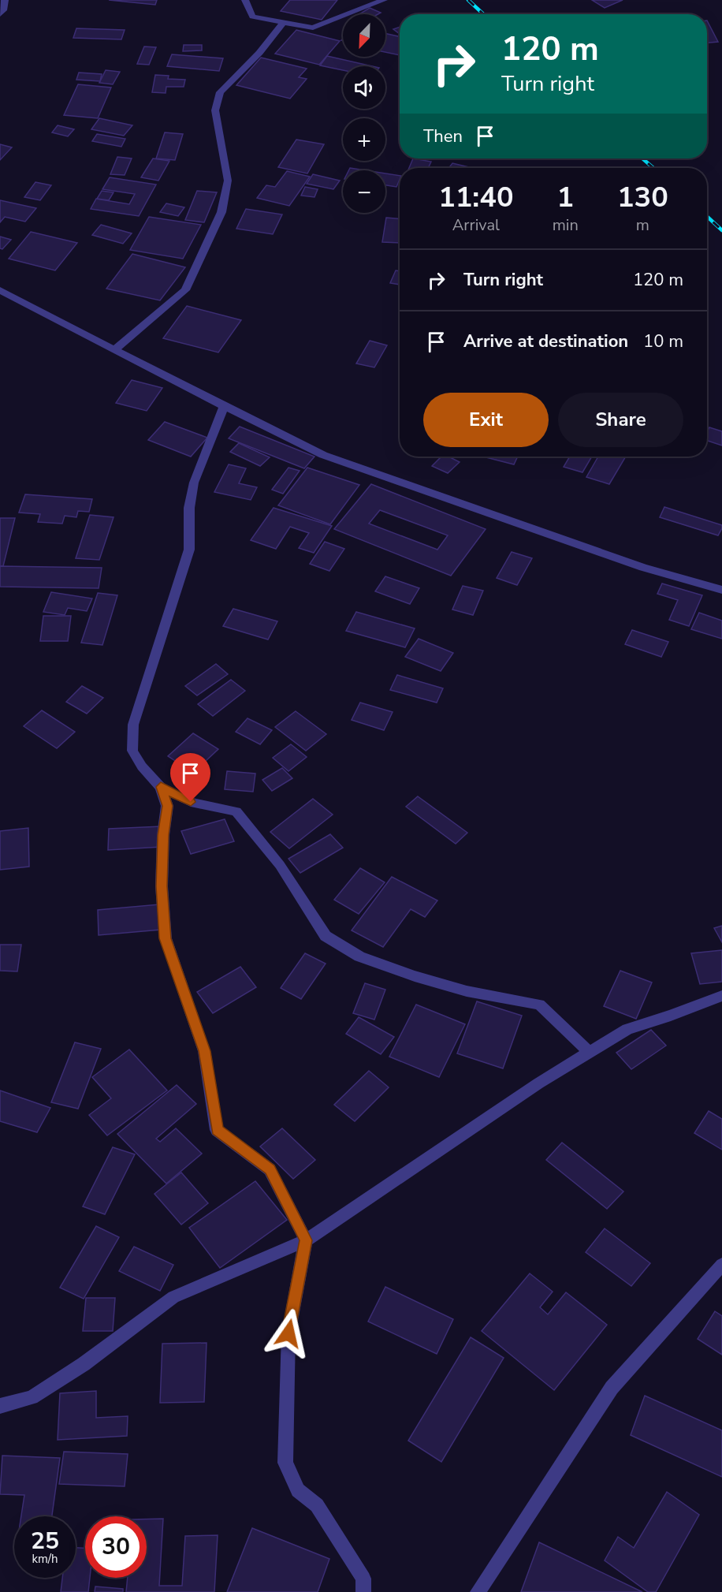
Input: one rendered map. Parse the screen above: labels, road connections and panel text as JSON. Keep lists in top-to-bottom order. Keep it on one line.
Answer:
{"north":"bottom left","page":{"map_buttons":["+","−"],"turn":["120 m","Turn right"],"then":"Then","eta":["11:40","Arrival","1","min","130","m"],"list":[{"name":"Turn right","value":"120 m"},{"name":"Arrive at destination","value":"10 m"}],"buttons":["Exit","Share"],"speed":"25 km/h","limit":"30"}}
